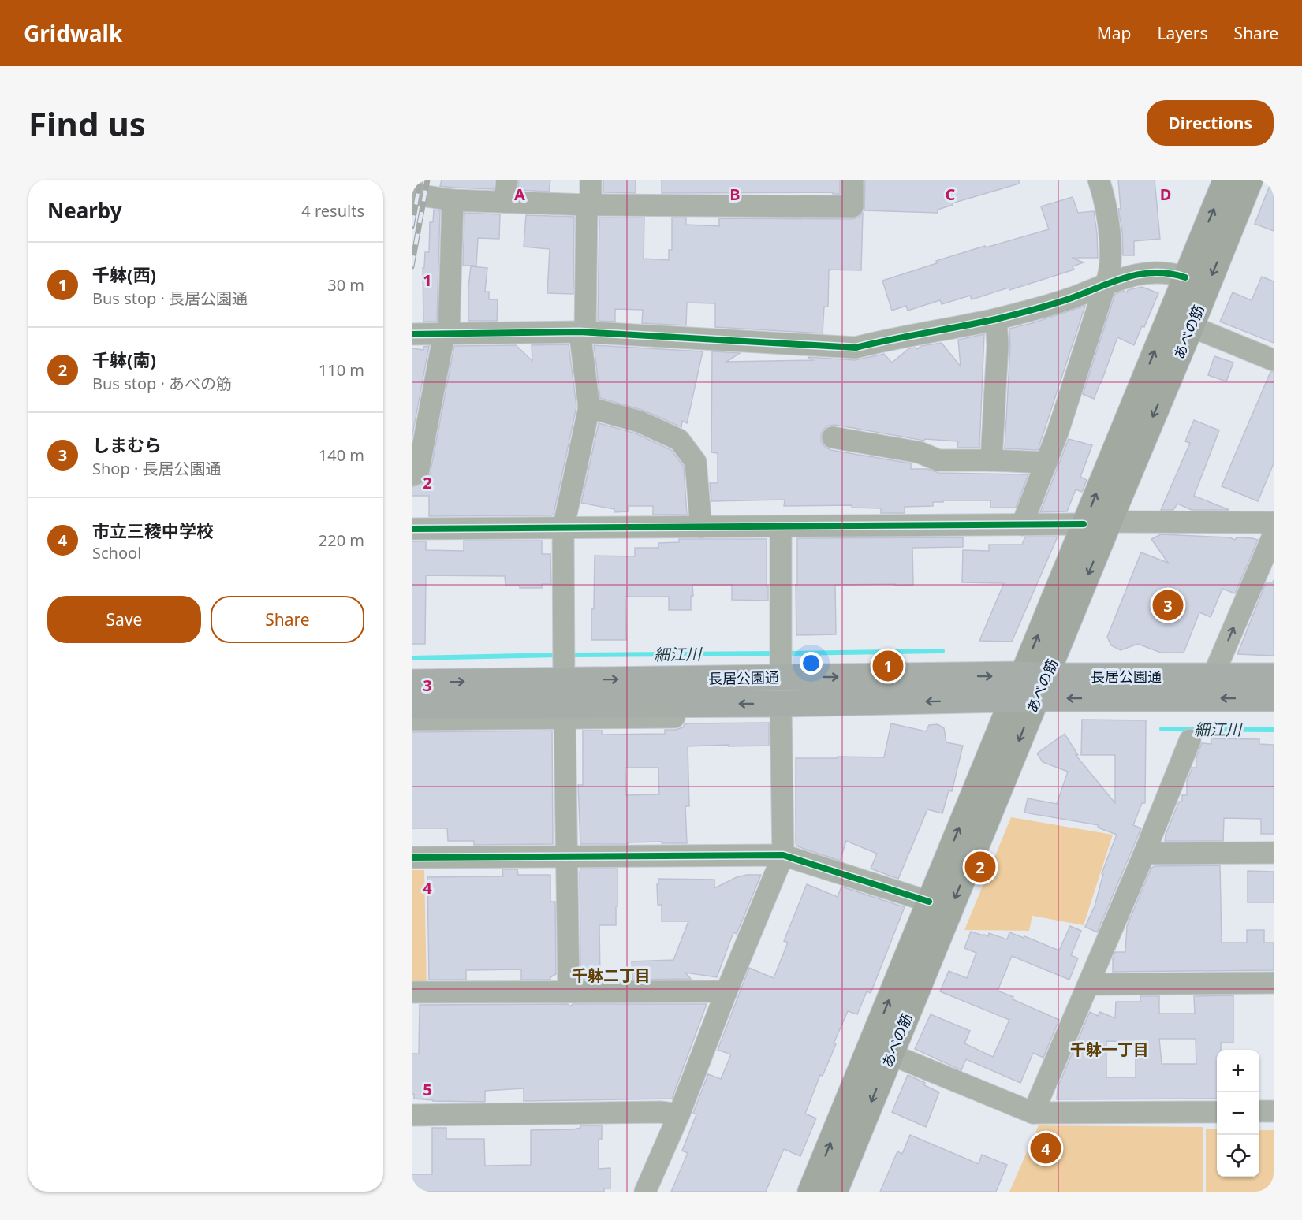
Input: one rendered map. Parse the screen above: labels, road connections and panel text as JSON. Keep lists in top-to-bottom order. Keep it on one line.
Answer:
{"streets":{"highway":["長居公園通"],"main road":["あべの筋"]},"crossings":[["あべの筋","長居公園通"]],"districts":["千躰二丁目","千躰一丁目"],"water":["細江川"],"page":{"header":"Gridwalk","nav":["Map","Layers","Share"],"buttons":["Directions",["Save","Share"]],"title":"Find us","heading":["Nearby","4 results"],"list":[{"mark":"1","name":"千躰(西)","note":"Bus stop · 長居公園通","value":"30 m"},{"mark":"2","name":"千躰(南)","note":"Bus stop · あべの筋","value":"110 m"},{"mark":"3","name":"しまむら","note":"Shop · 長居公園通","value":"140 m"},{"mark":"4","name":"市立三稜中学校","note":"School","value":"220 m"}],"pins":["3","1","2","4"],"map_buttons":["+","−"]},"grid":{"columns":["A","B","C","D"],"rows":["1","2","3","4","5"]}}
